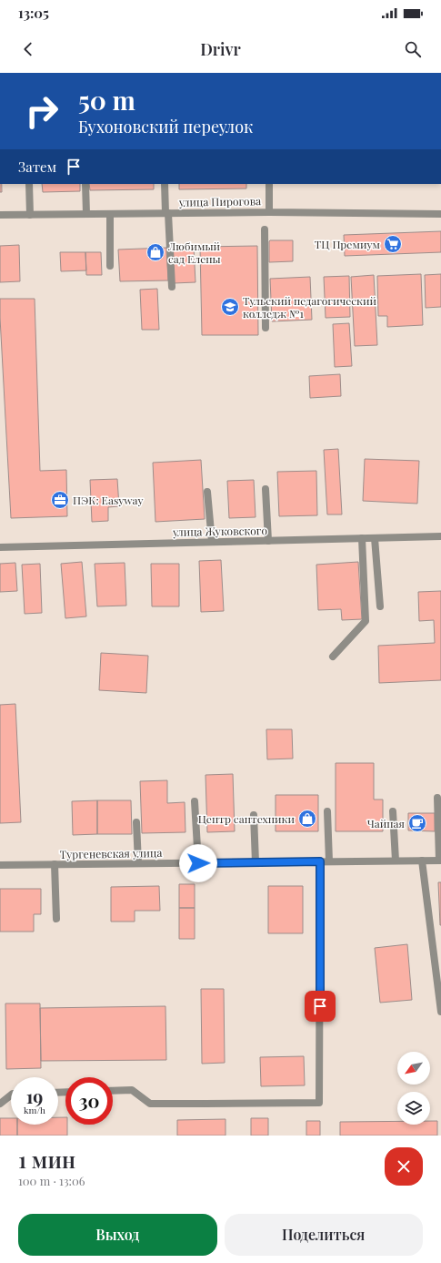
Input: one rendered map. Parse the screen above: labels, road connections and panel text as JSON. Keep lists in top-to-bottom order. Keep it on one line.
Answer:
{"streets":{"street":["улица Пирогова","улица Жуковского","Тургеневская улица"]},"places":{"supermarket":["ТЦ Премиум"],"shop":["Любимый сад Елены","Центр сантехники"],"school or university":["Тульский педагогический колледж №1"],"office":["ПЭК: Easyway"],"cafe":["Чайная"]},"north":"bottom left","page":{"status":"13:05","header":"Drivr","turn":["50 m","Бухоновский переулок"],"then":"Затем","speed":"19 km/h","limit":"30","heading":["1 мин","100 m · 13:06"],"buttons":["Выход","Поделиться"]}}
